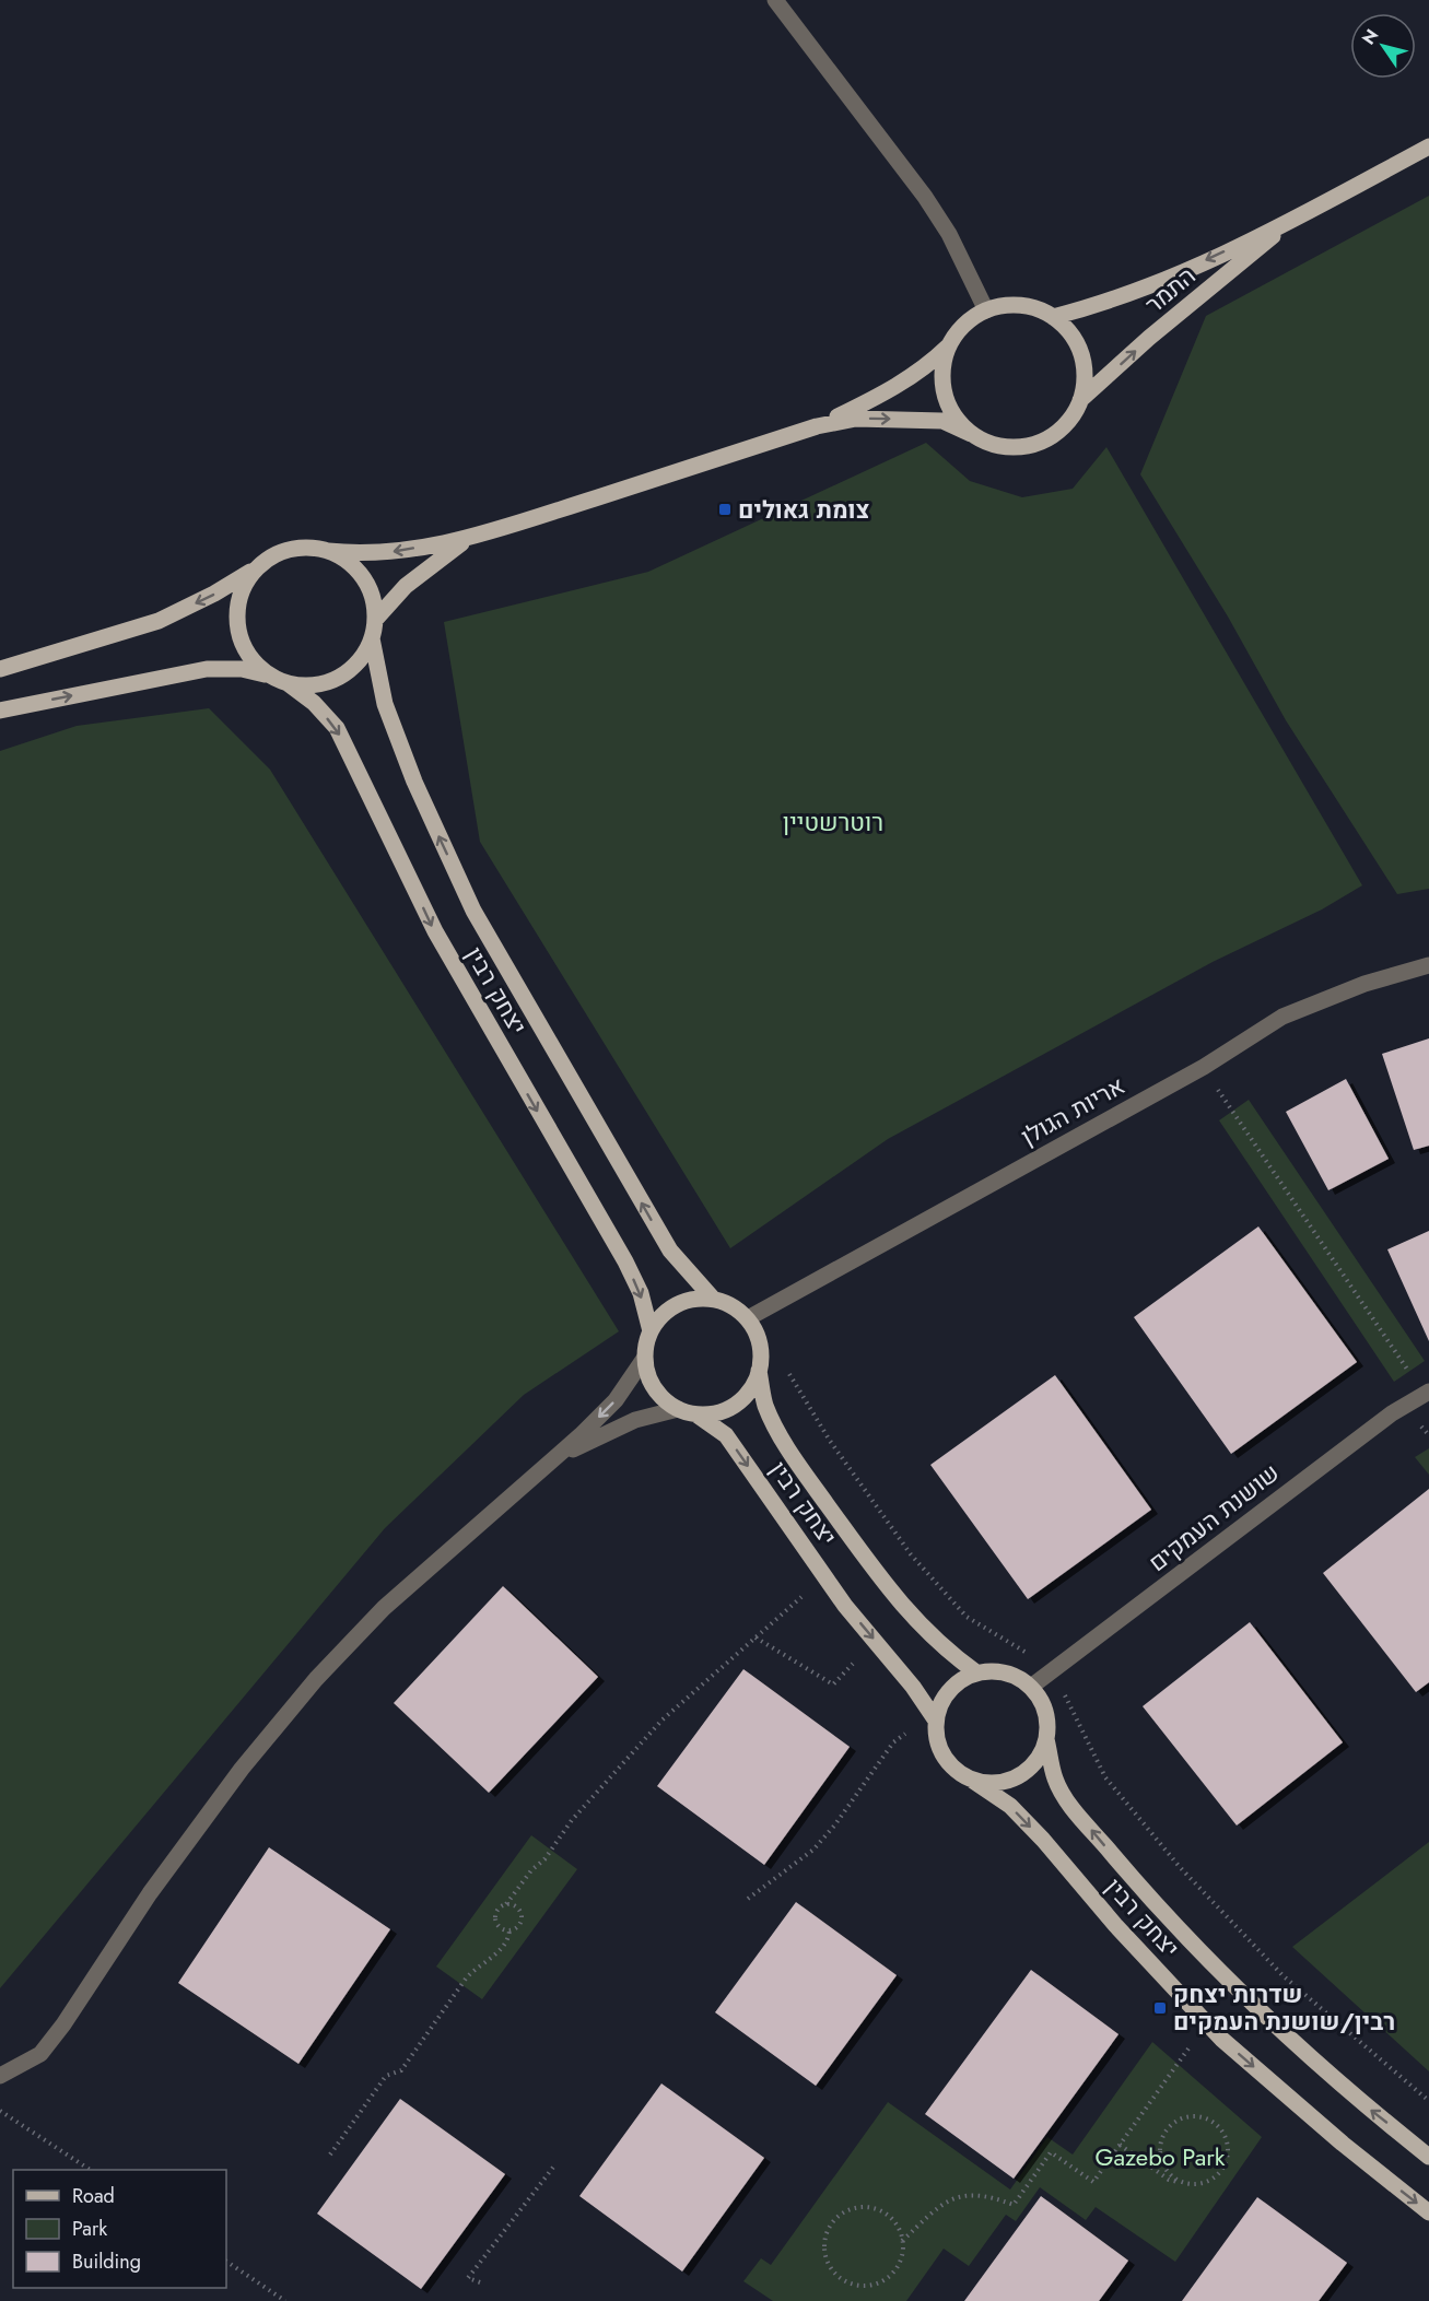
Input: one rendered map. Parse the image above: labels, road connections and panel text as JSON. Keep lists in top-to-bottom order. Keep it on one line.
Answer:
{"streets":{"main road":["התמר","יצחק רבין"],"street":["אריות הגולן","שושנת העמקים"]},"crossings":[["יצחק רבין","אריות הגולן"],["יצחק רבין","שושנת העמקים"]],"parks":["רוטרשטיין","Gazebo Park"],"places":{"transit":["צומת גאולים","שדרות יצחק רבין/שושנת העמקים"]},"legend":["Road","Park","Building"],"north":"top left"}
